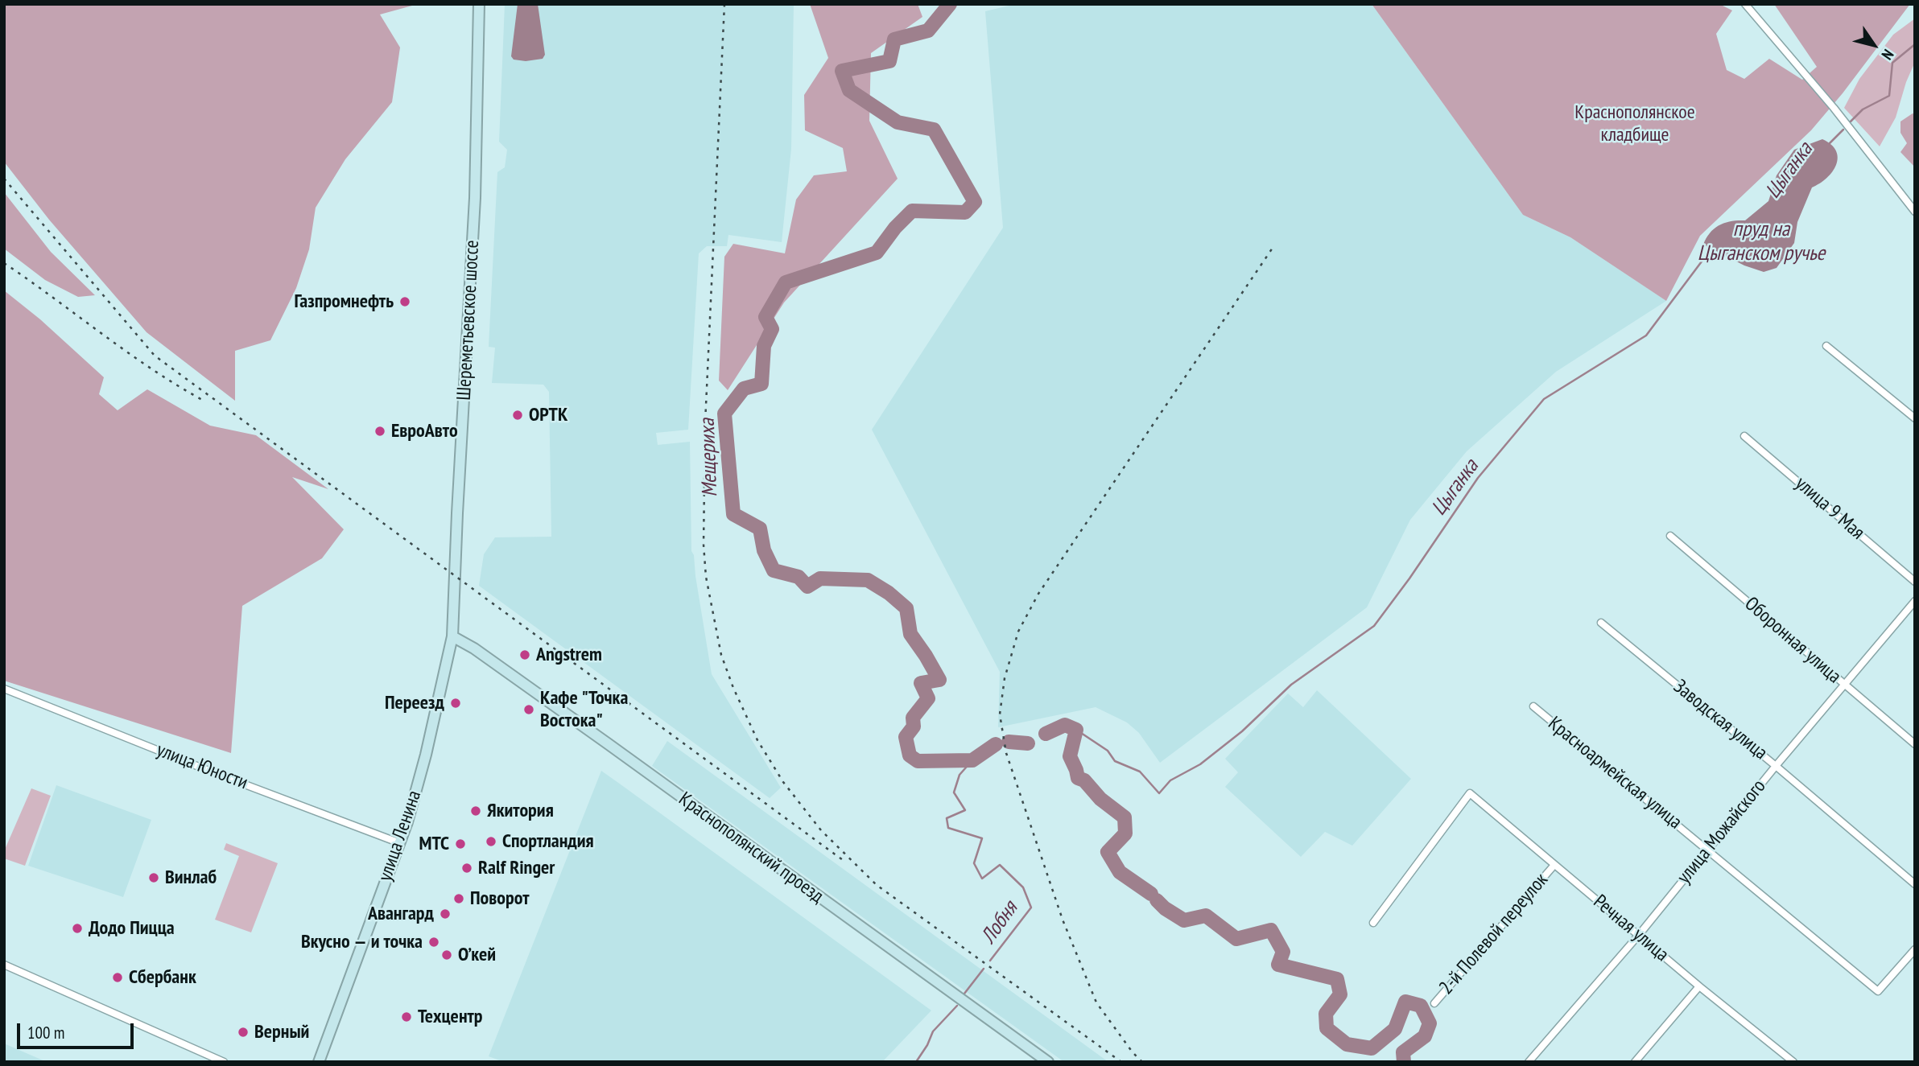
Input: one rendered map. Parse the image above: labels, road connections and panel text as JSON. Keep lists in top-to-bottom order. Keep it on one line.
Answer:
{"streets":{"main road":["Шереметьевское шоссе","улица Ленина","Краснополянский проезд"],"street":["улица 9 Мая","Оборонная улица","Заводская улица","улица Юности","Красноармейская улица","улица Можайского","Речная улица","2-й Полевой переулок"]},"crossings":[["Шереметьевское шоссе","улица Ленина"],["Шереметьевское шоссе","Краснополянский проезд"],["Оборонная улица","улица Можайского"],["Заводская улица","улица Можайского"],["улица Юности","улица Ленина"],["Красноармейская улица","улица Можайского"],["улица Можайского","Речная улица"],["улица Ленина","Краснополянский проезд"],["Речная улица","2-й Полевой переулок"]],"water":["Цыганка","пруд на Цыганском ручье","Мещериха","Лобня"],"parks":["Краснополянское кладбище"],"places":["Газпромнефть","ОРТК","ЕвроАвто","Angstrem","Переезд","Кафе \"Точка Востока\"","Якитория","Спортландия","МТС","Ralf Ringer","Винлаб","Поворот","Авангард","Додо Пицца","Вкусно — и точка","О’кей","Сбербанк","Техцентр","Верный"],"scale_bar":"100 m","north":"bottom right"}
